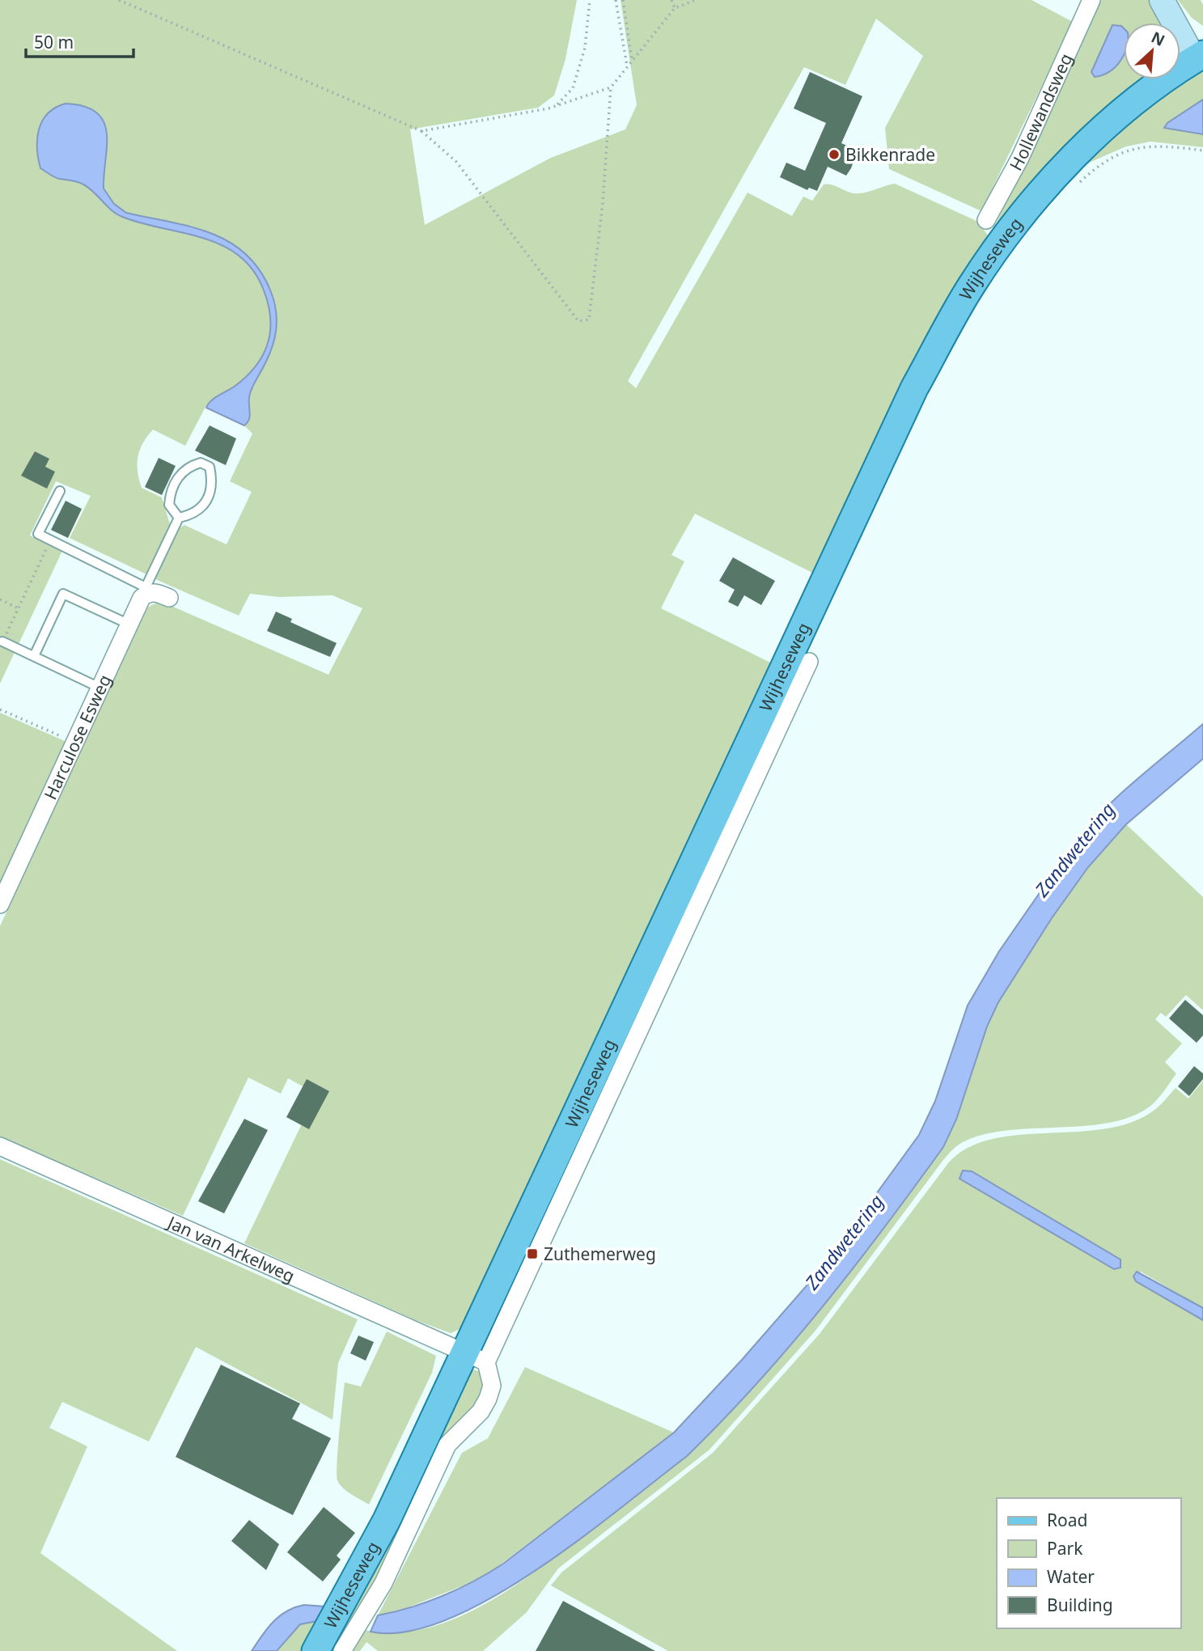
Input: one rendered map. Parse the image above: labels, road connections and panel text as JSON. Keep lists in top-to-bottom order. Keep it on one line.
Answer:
{"streets":{"main road":["Wijheseweg"],"street":["Hollewandsweg","Harculose Esweg","Jan van Arkelweg"]},"crossings":[["Wijheseweg","Jan van Arkelweg"]],"water":["Zandwetering"],"places":{"other":["Bikkenrade"],"transit":["Zuthemerweg"]},"legend":["Road","Park","Water","Building"],"scale_bar":"50 m","north":"top right"}
